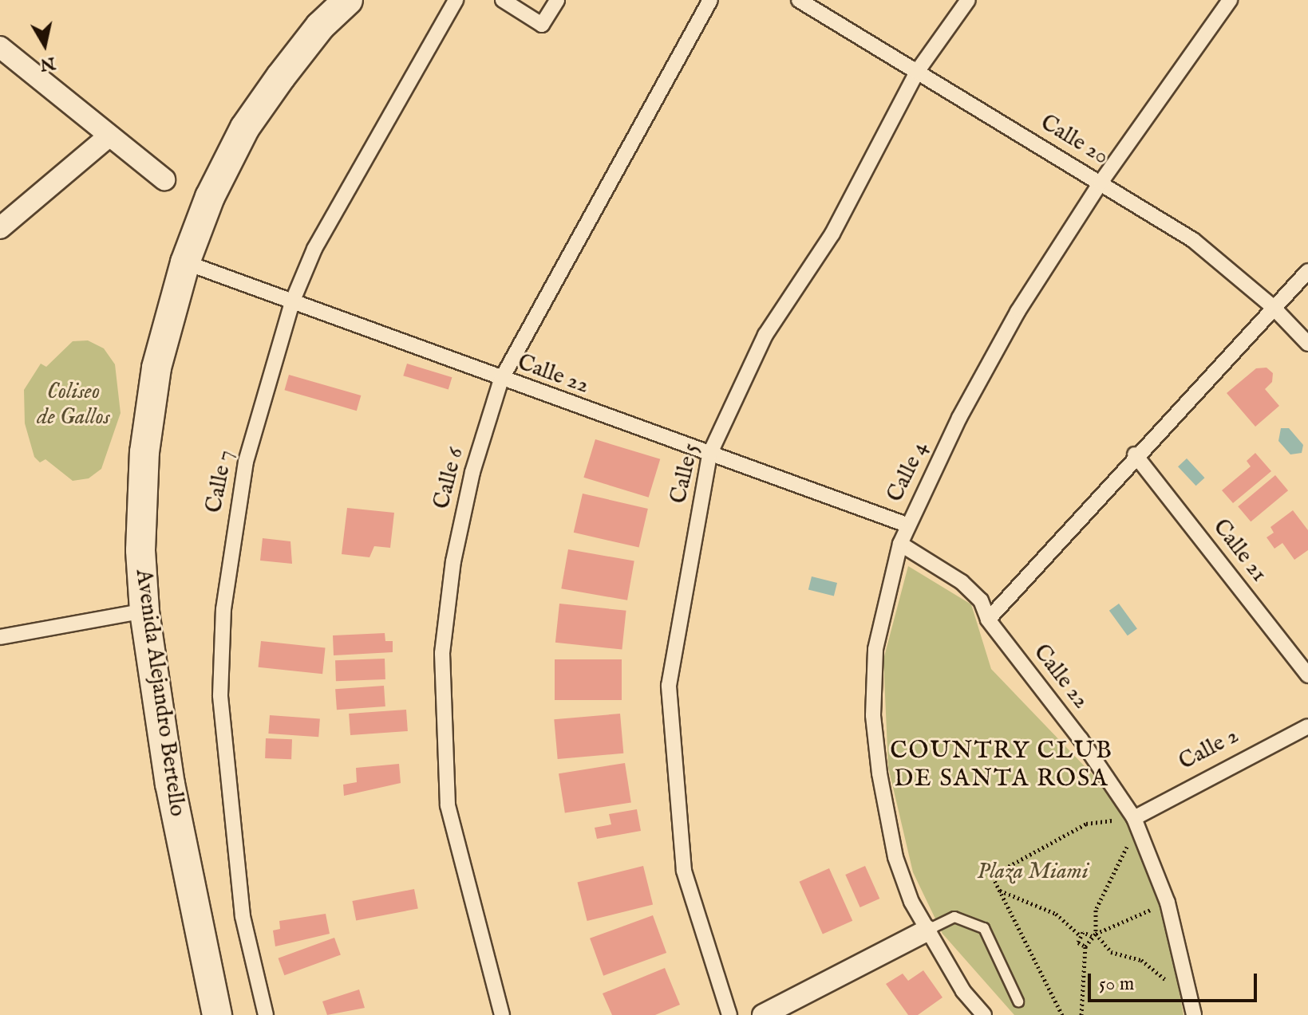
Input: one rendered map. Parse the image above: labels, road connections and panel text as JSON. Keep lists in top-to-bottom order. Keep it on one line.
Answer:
{"streets":{"main road":["Avenida Alejandro Bertello"],"street":["Calle 20","Calle 22","Calle 4","Calle 5","Calle 6","Calle 7","Calle 21","Calle 2"]},"crossings":[["Calle 20","Calle 4"],["Calle 20","Calle 5"],["Calle 22","Calle 4"],["Calle 22","Calle 5"],["Calle 22","Calle 6"],["Calle 22","Calle 7"],["Calle 22","Avenida Alejandro Bertello"],["Calle 22","Calle 2"]],"districts":["COUNTRY CLUB DE SANTA ROSA"],"parks":["Coliseo de Gallos","Plaza Miami"],"scale_bar":"50 m","north":"bottom"}
